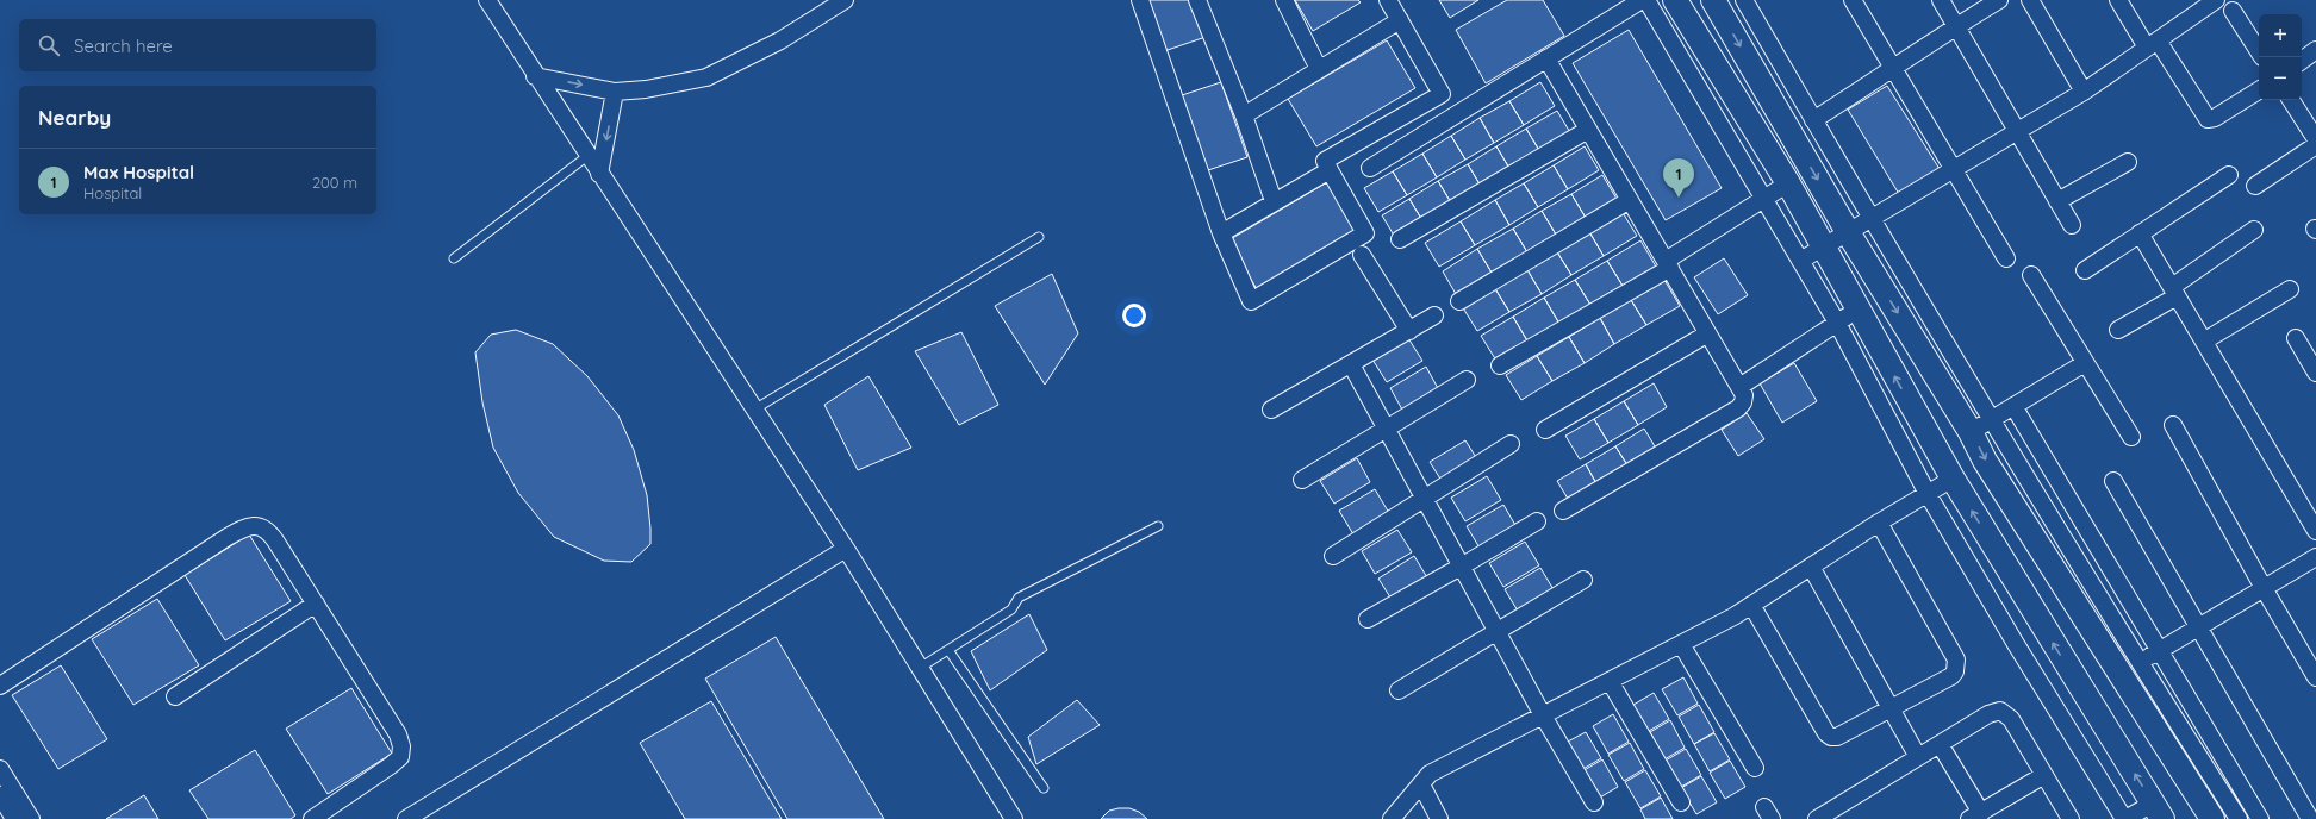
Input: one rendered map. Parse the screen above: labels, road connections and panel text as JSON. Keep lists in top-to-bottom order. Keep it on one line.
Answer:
{"page":{"map_buttons":["+","−"],"search":"Search here","heading":"Nearby","list":[{"mark":"1","name":"Max Hospital","note":"Hospital","value":"200 m"}],"pins":"1"}}
